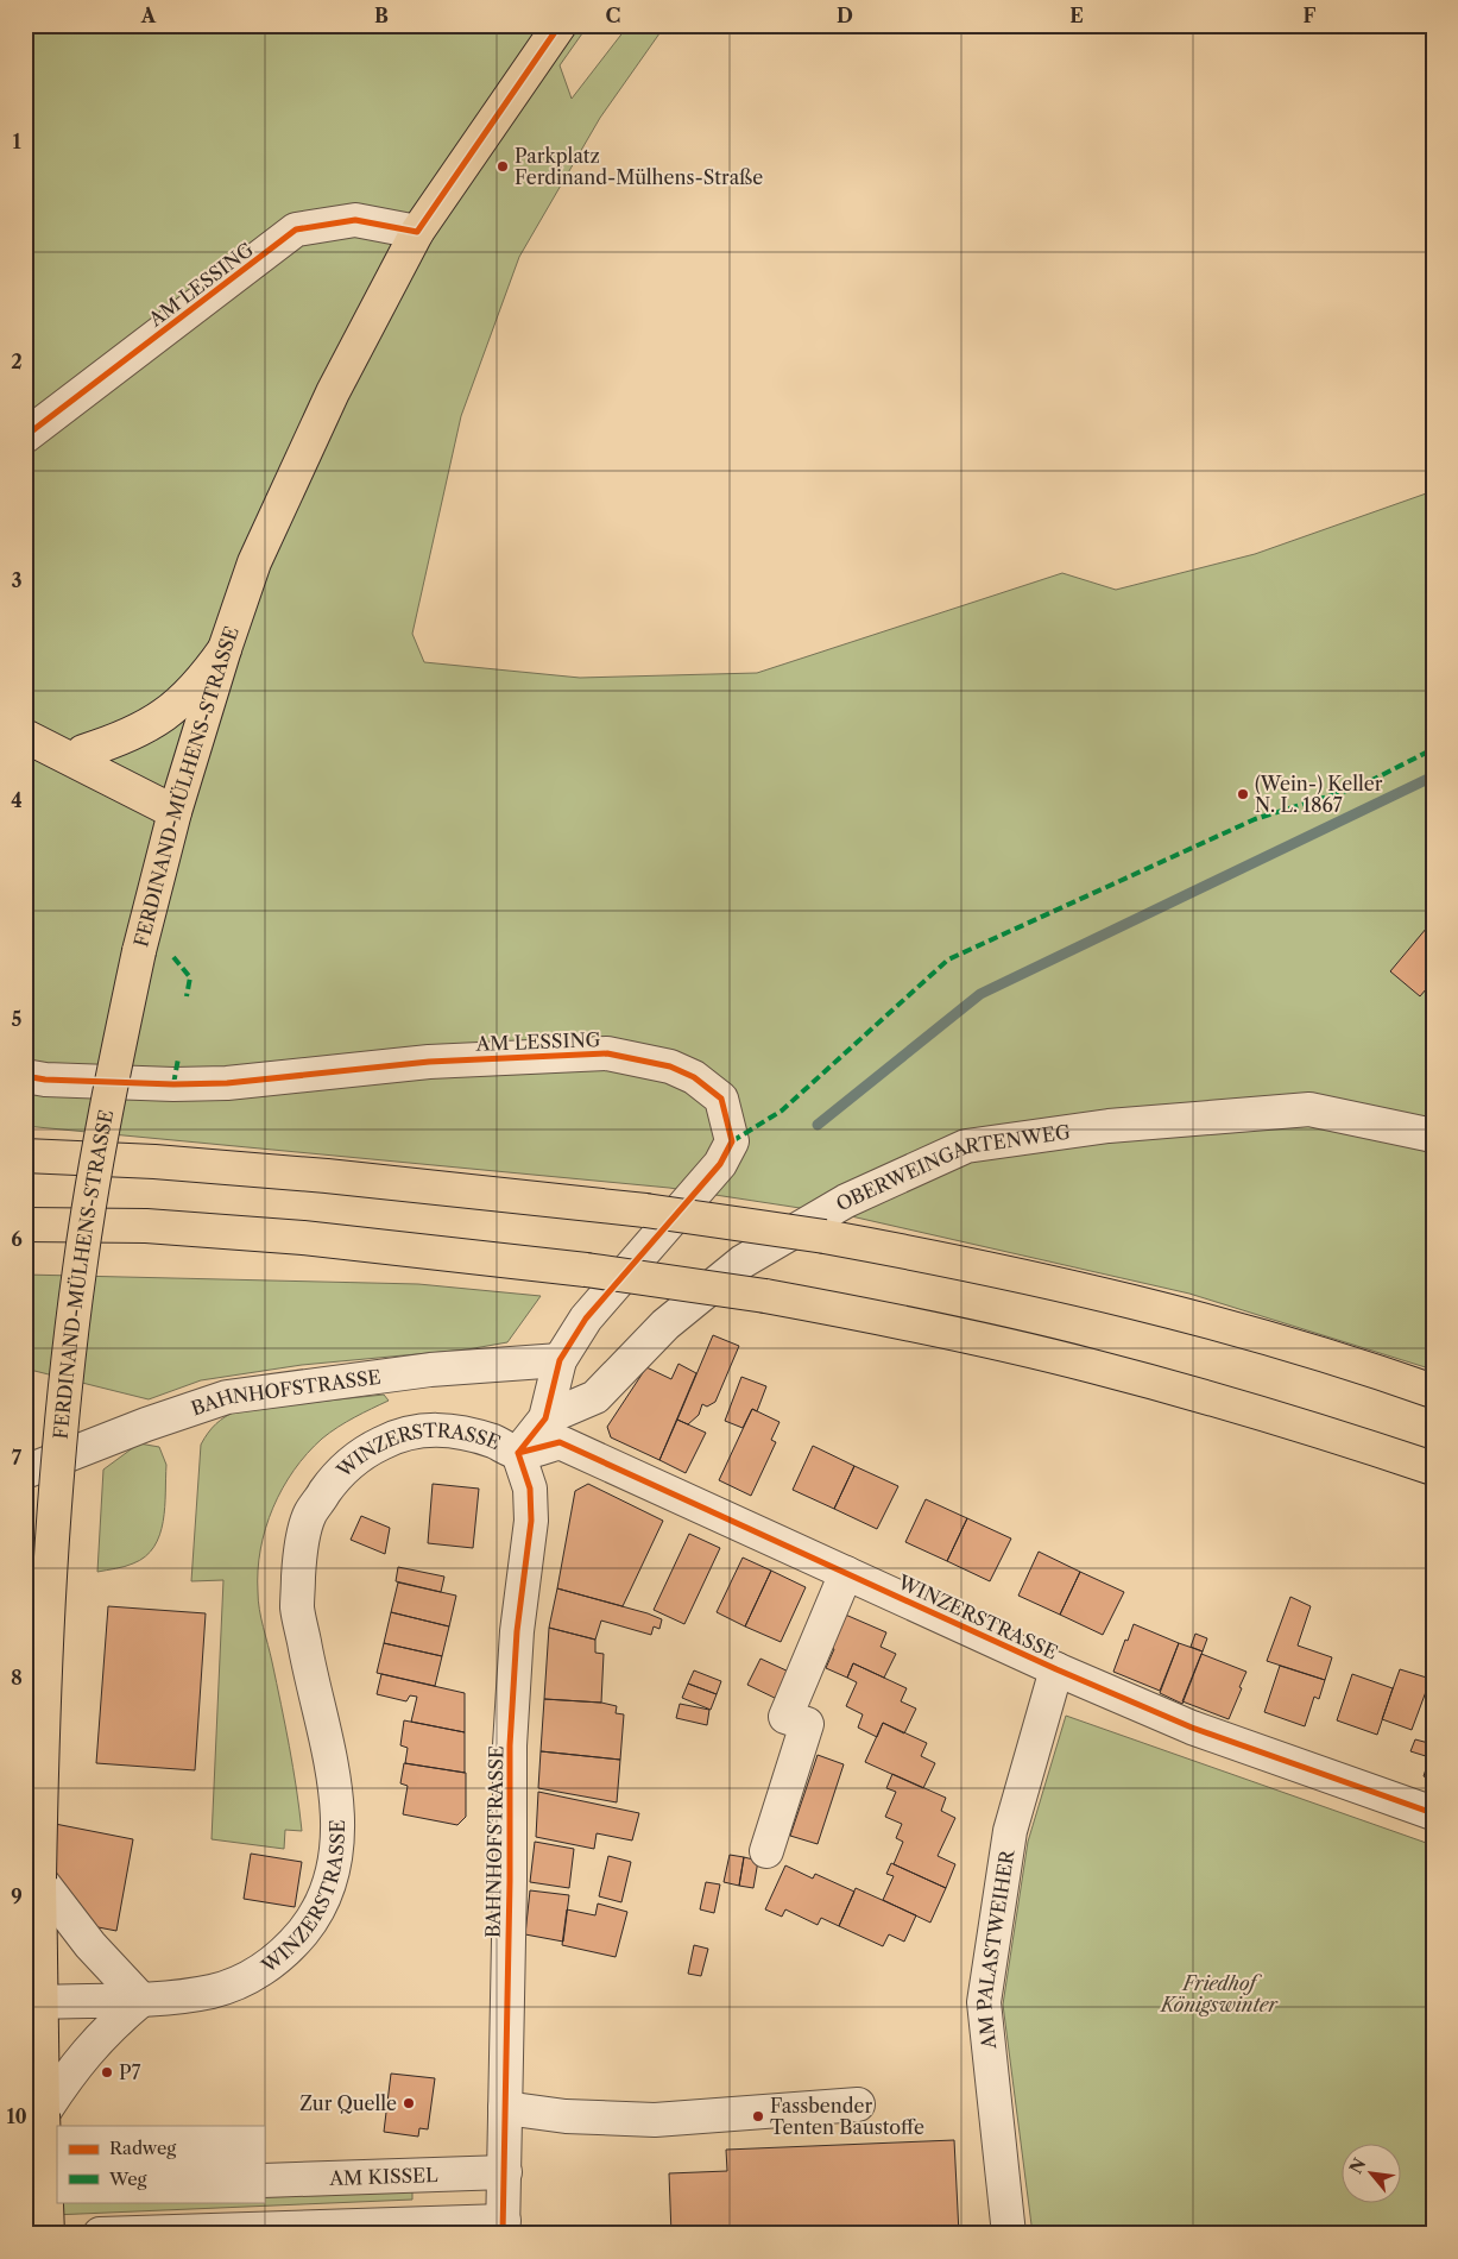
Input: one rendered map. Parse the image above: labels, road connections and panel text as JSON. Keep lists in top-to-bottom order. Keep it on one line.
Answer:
{"streets":{"main road":["FERDINAND-MÜLHENS-STRASSE"],"street":["AM LESSING","OBERWEINGARTENWEG","BAHNHOFSTRASSE","WINZERSTRASSE","AM PALASTWEIHER","AM KISSEL"]},"crossings":[["AM LESSING","FERDINAND-MÜLHENS-STRASSE"],["AM LESSING","OBERWEINGARTENWEG"],["AM LESSING","BAHNHOFSTRASSE"],["AM LESSING","WINZERSTRASSE"],["FERDINAND-MÜLHENS-STRASSE","WINZERSTRASSE"],["BAHNHOFSTRASSE","WINZERSTRASSE"],["BAHNHOFSTRASSE","AM KISSEL"],["WINZERSTRASSE","AM PALASTWEIHER"]],"parks":["Friedhof Königswinter"],"places":["Parkplatz Ferdinand-Mülhens-Straße","(Wein-) Keller N. L. 1867","P7","Zur Quelle","Fassbender Tenten Baustoffe"],"legend":["Radweg","Weg"],"north":"top left","grid":{"columns":["A","B","C","D","E","F"],"rows":["1","2","3","4","5","6","7","8","9","10"]}}
